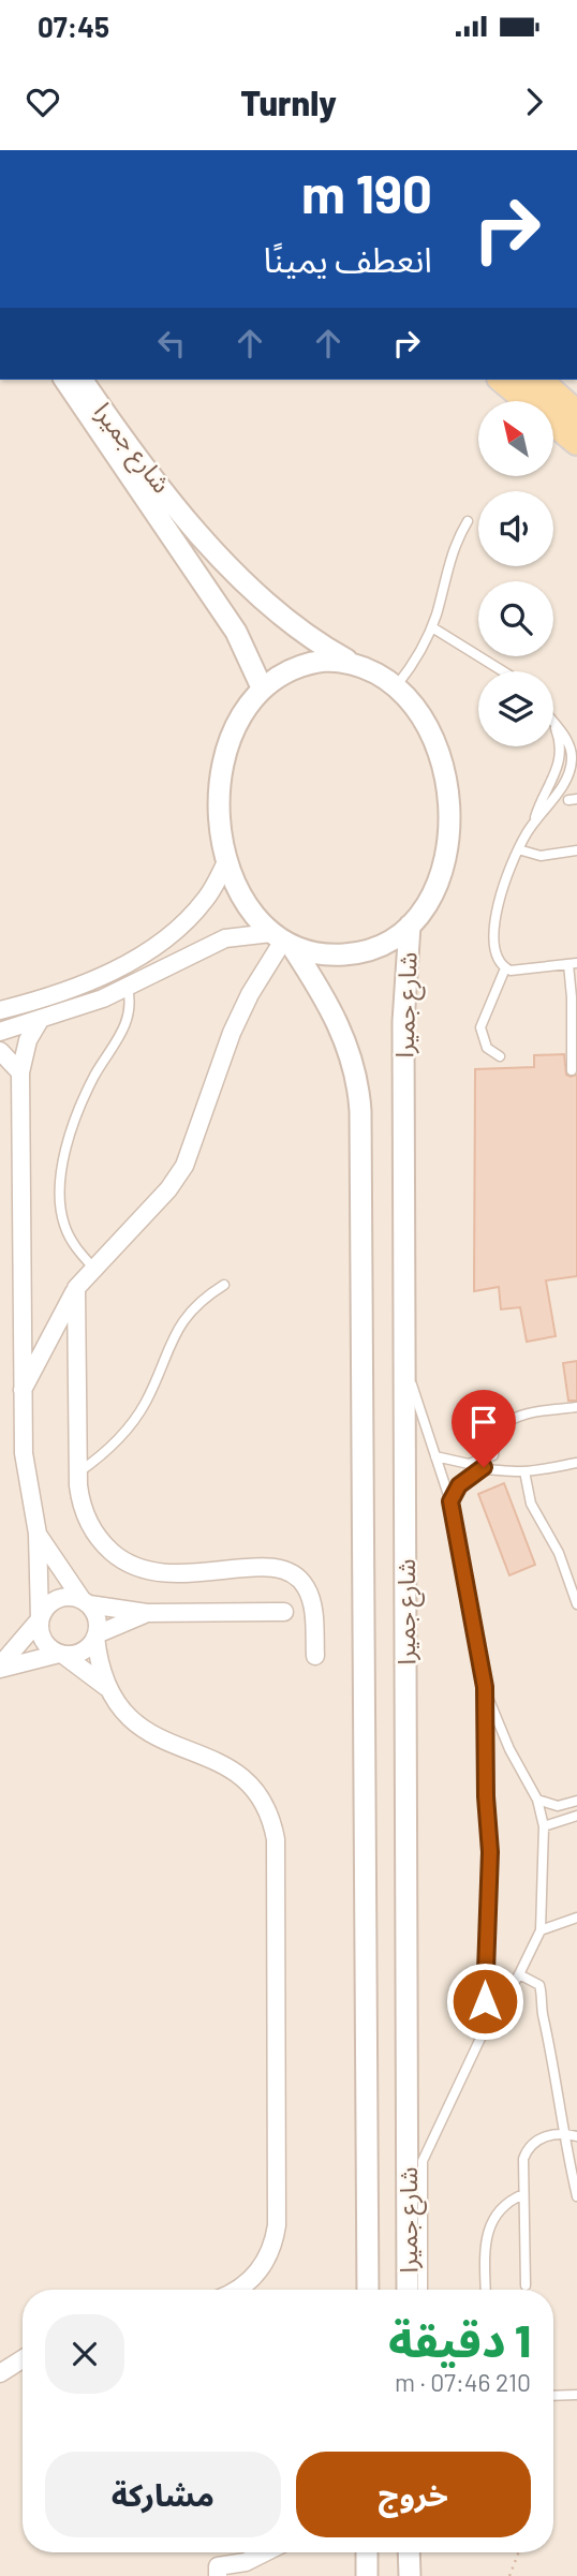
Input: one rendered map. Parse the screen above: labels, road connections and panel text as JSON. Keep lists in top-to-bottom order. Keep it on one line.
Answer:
{"streets":{"street":["شارع جميرا"]},"north":"top left","page":{"status":"07:45","header":"Turnly","turn":["190 m","انعطف يمينًا"],"heading":["1 دقيقة","210 m · 07:46"],"buttons":["خروج","مشاركة"]}}
